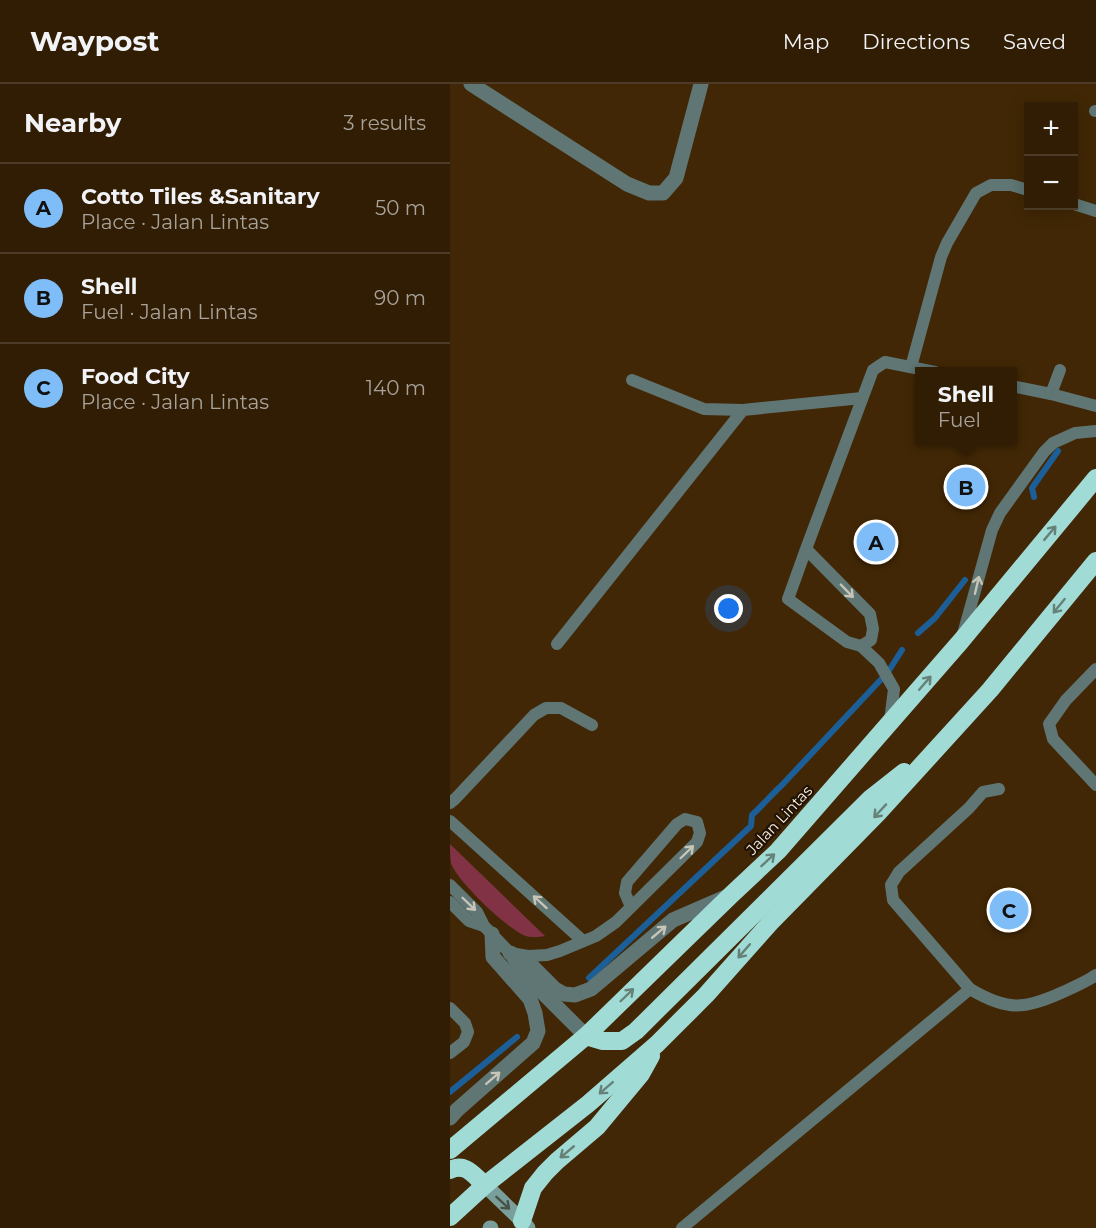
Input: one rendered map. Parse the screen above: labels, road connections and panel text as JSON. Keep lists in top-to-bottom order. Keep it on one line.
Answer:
{"streets":{"highway":["Jalan Lintas"]},"page":{"header":"Waypost","nav":["Map","Directions","Saved"],"heading":["Nearby","3 results"],"map_buttons":["+","−"],"list":[{"mark":"A","name":"Cotto Tiles &Sanitary","note":"Place · Jalan Lintas","value":"50 m"},{"mark":"B","name":"Shell","note":"Fuel · Jalan Lintas","value":"90 m"},{"mark":"C","name":"Food City","note":"Place · Jalan Lintas","value":"140 m"}],"popup":["Shell","Fuel"],"pins":["B","A","C"]}}
